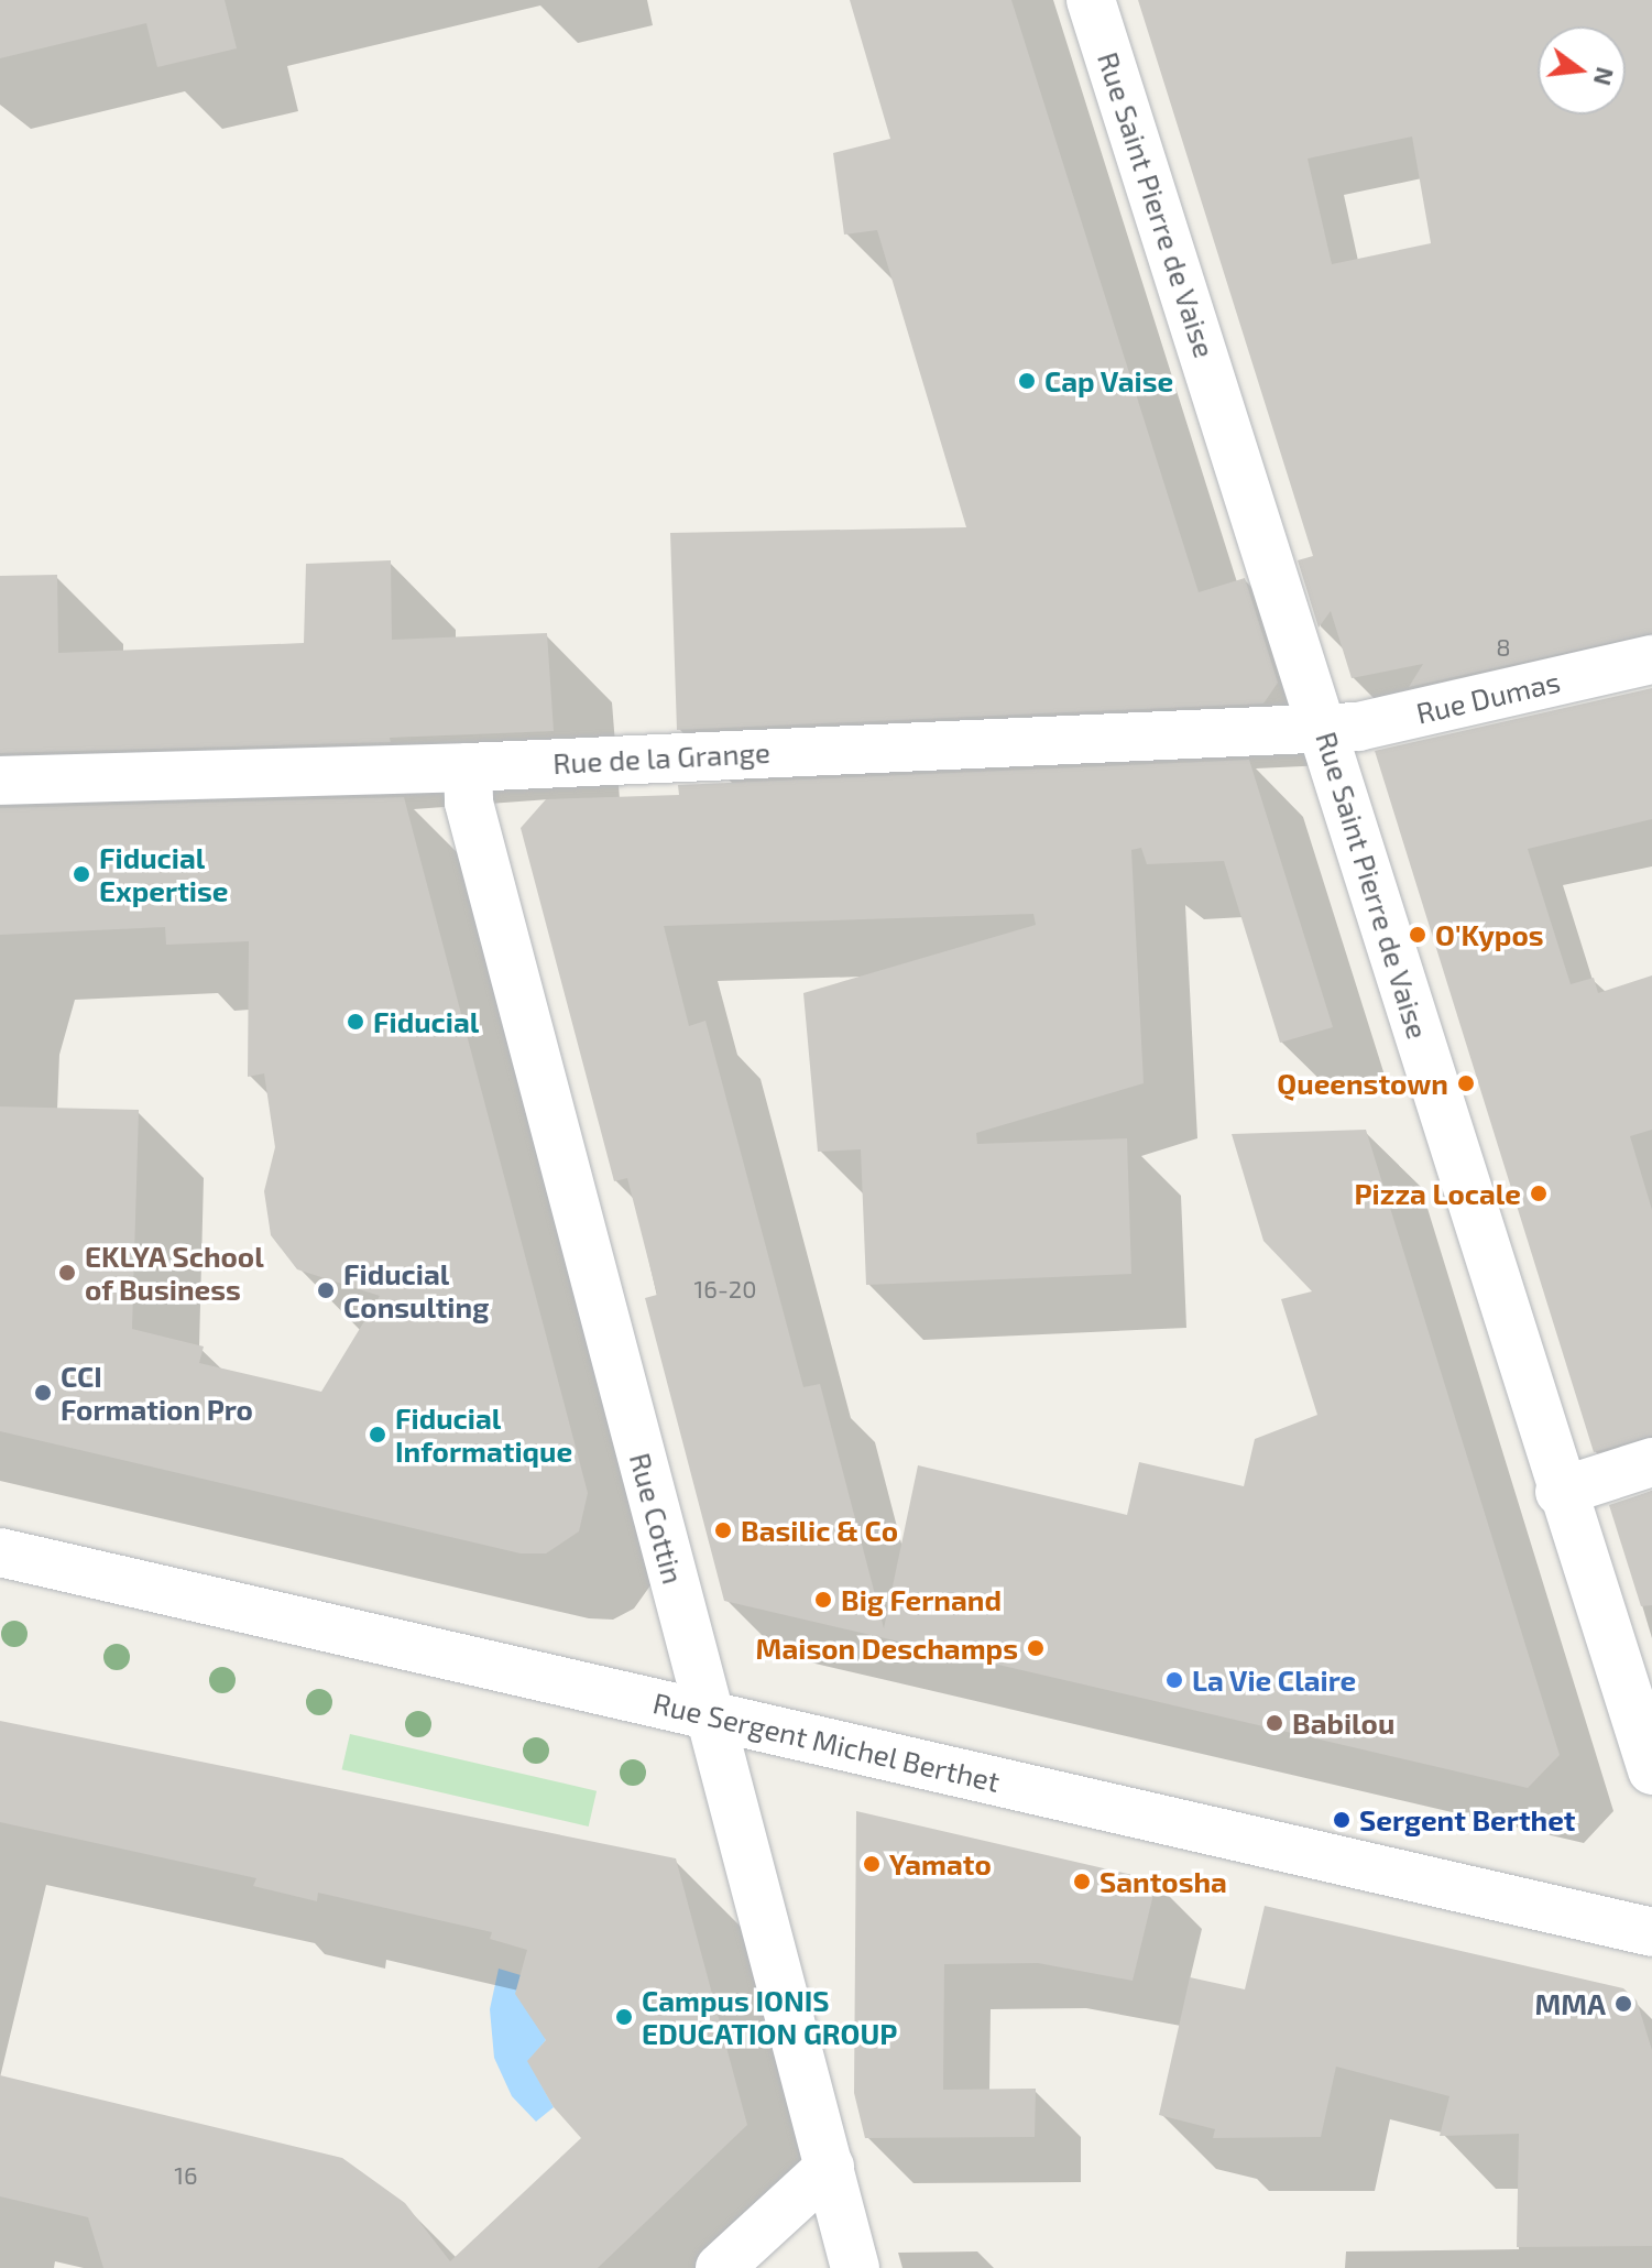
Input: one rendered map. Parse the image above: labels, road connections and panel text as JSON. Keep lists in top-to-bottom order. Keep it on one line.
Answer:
{"streets":{"street":["Rue Saint Pierre de Vaise","Rue Dumas","Rue de la Grange","Rue Cottin","Rue Sergent Michel Berthet"]},"crossings":[["Rue Saint Pierre de Vaise","Rue Dumas"],["Rue Saint Pierre de Vaise","Rue de la Grange"],["Rue Dumas","Rue de la Grange"],["Rue de la Grange","Rue Cottin"],["Rue Cottin","Rue Sergent Michel Berthet"]],"places":["Cap Vaise","Fiducial Expertise","O'Kypos","Fiducial","Queenstown","Pizza Locale","EKLYA School of Business","Fiducial Consulting","CCI Formation Pro","Fiducial Informatique","Basilic & Co","Big Fernand","Maison Deschamps","La Vie Claire","Babilou","Sergent Berthet","Yamato","Santosha","MMA","Campus IONIS EDUCATION GROUP"],"house_numbers":["8","16-20","16"],"north":"right"}
